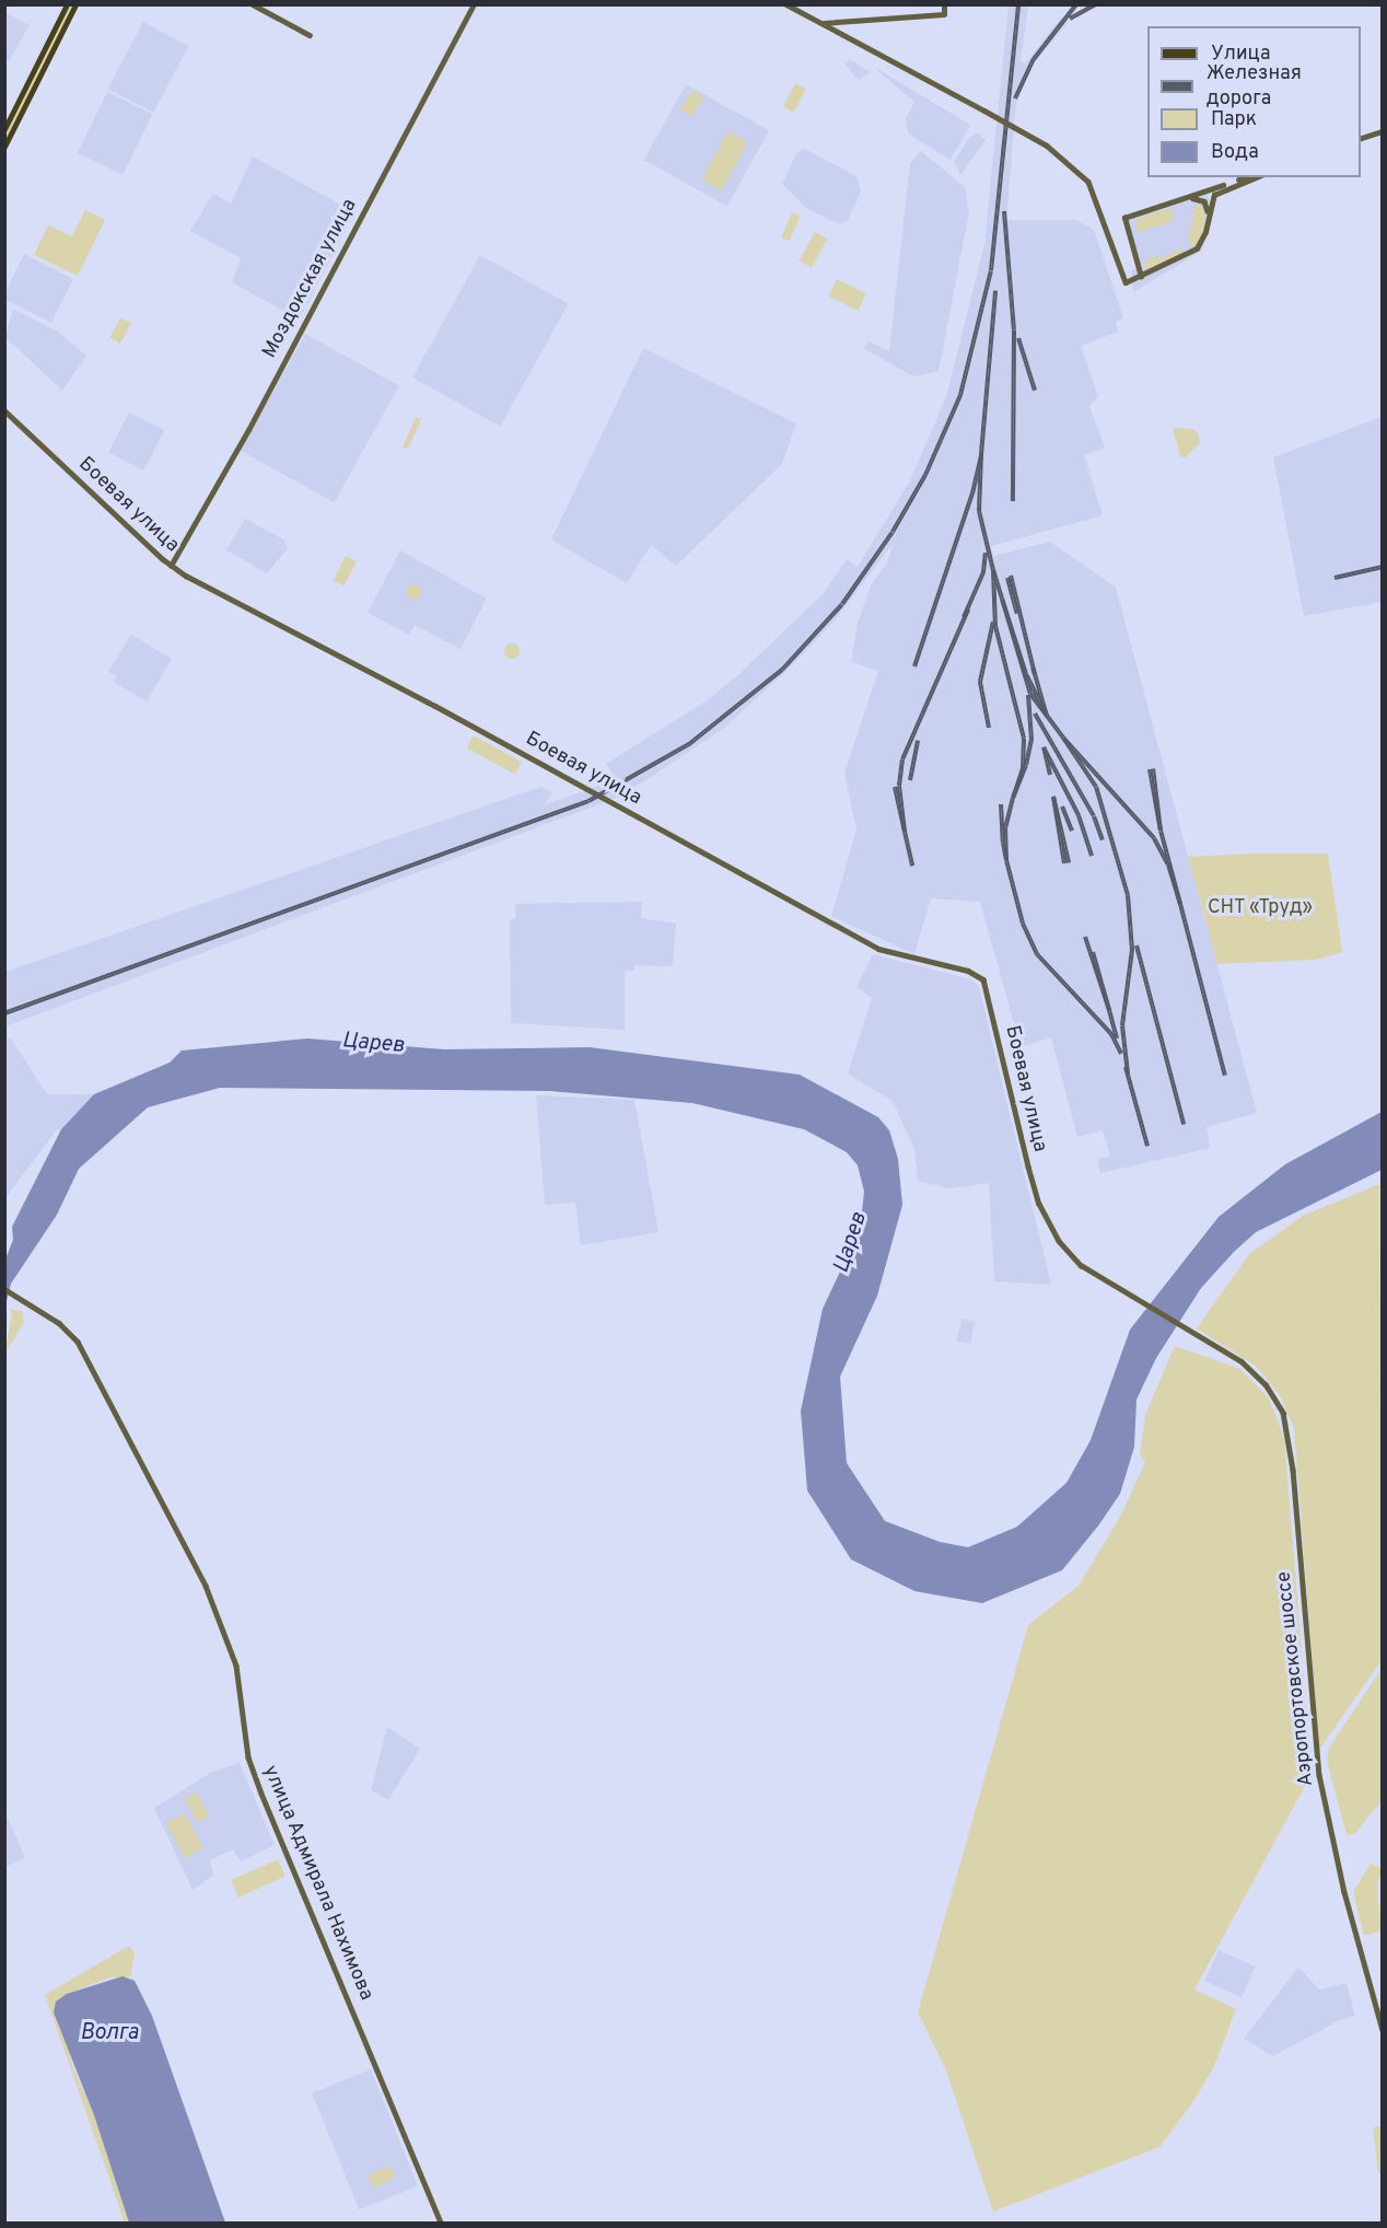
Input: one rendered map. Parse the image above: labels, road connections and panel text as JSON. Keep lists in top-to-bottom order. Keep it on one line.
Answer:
{"streets":{"main road":["Моздокская улица","Боевая улица","Аэропортовское шоссе","улица Адмирала Нахимова"]},"crossings":[["Моздокская улица","Боевая улица"],["Боевая улица","Аэропортовское шоссе"]],"water":["Царев","Волга"],"parks":["СНТ «Труд»"],"legend":["Улица","Железная дорога","Парк","Вода"]}
